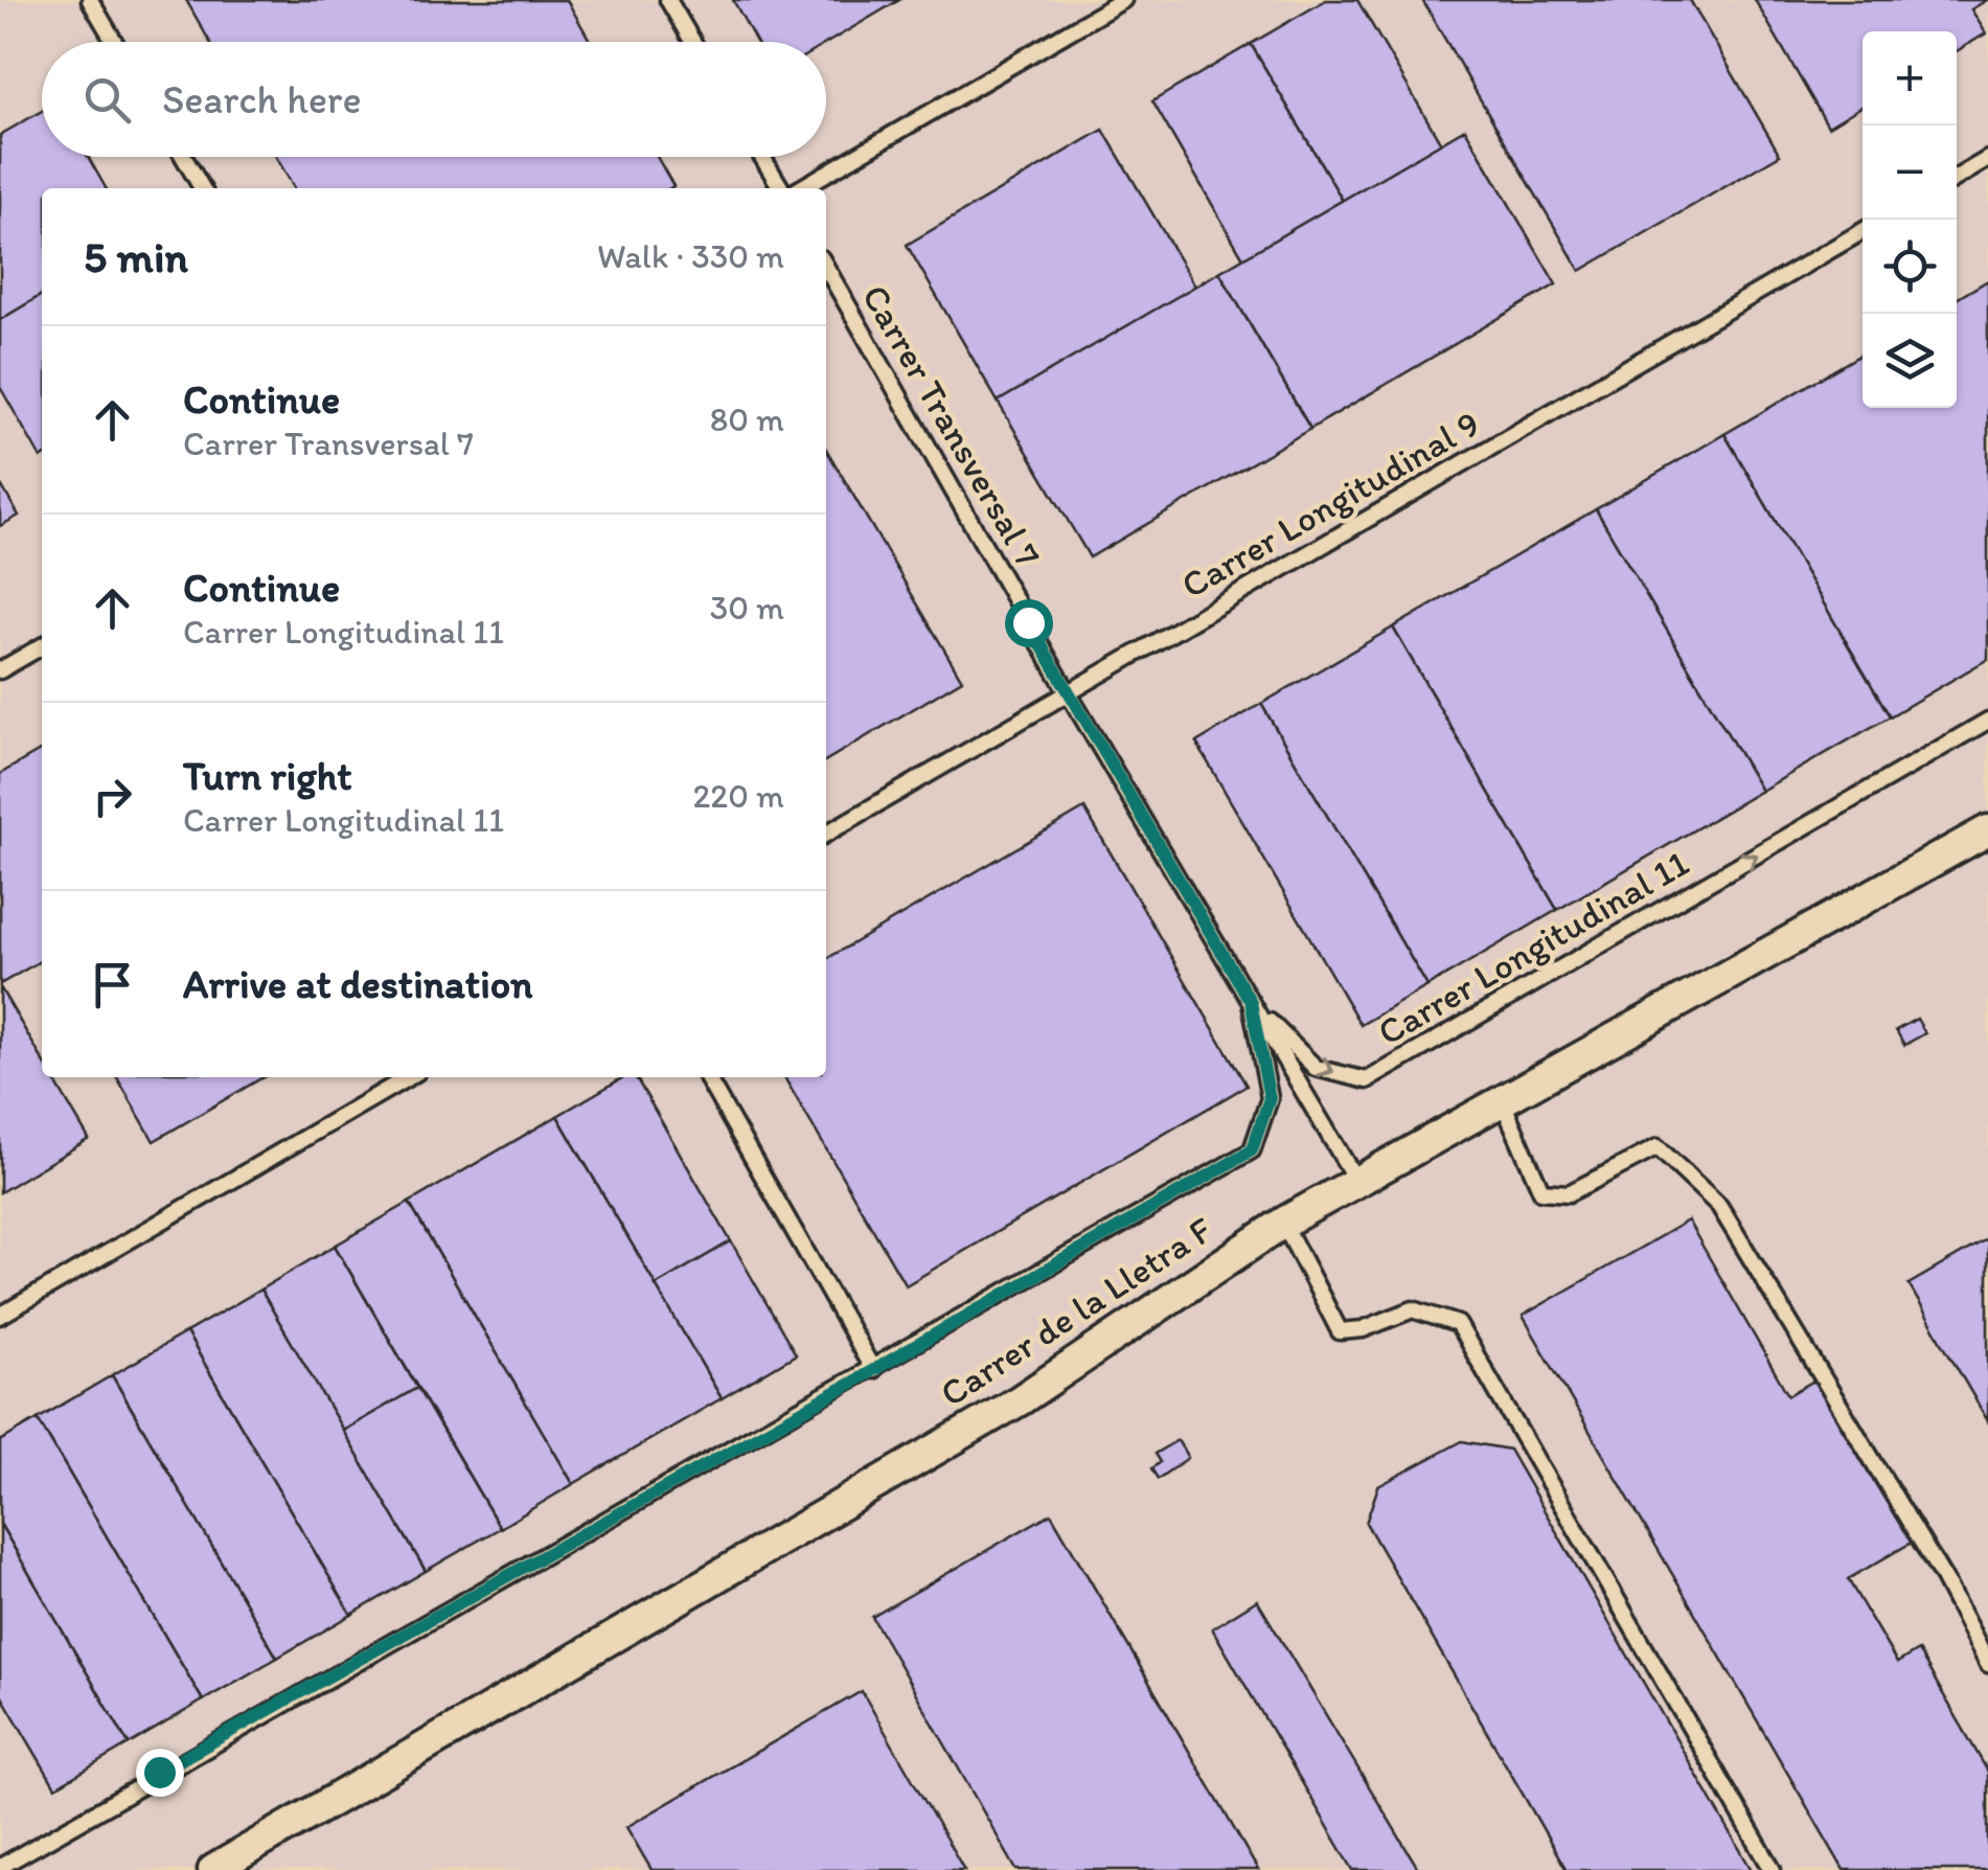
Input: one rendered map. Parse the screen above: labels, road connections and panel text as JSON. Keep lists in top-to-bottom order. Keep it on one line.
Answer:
{"streets":{"street":["Carrer de la Lletra F"],"lane":["Carrer Transversal 7","Carrer Longitudinal 9","Carrer Longitudinal 11"]},"crossings":[["Carrer Transversal 7","Carrer Longitudinal 9"],["Carrer Transversal 7","Carrer Longitudinal 11"]],"one_way":["Carrer Longitudinal 11"],"page":{"map_buttons":["+","−"],"search":"Search here","heading":["5 min","Walk · 330 m"],"list":[["Continue","Carrer Transversal 7","80 m"],["Continue","Carrer Longitudinal 11","30 m"],["Turn right","Carrer Longitudinal 11","220 m"],"Arrive at destination"]}}
